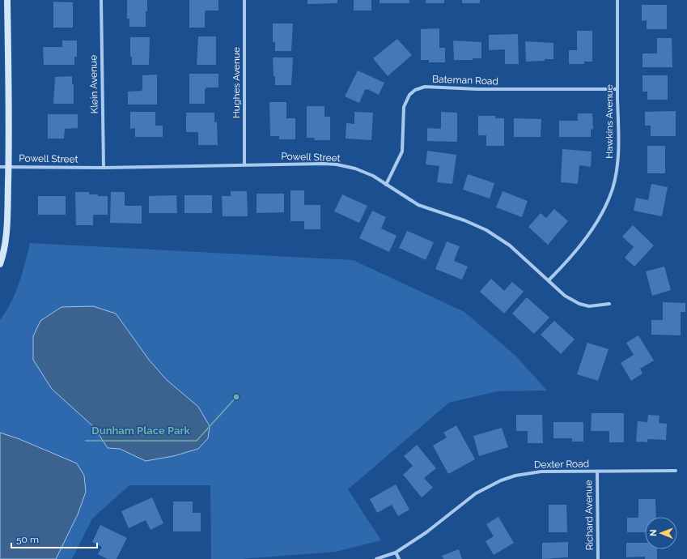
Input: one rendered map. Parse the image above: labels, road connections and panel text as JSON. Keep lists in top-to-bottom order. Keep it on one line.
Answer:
{"streets":{"street":["Bateman Road","Hughes Avenue","Klein Avenue","Hawkins Avenue","Powell Street","Dexter Road","Richard Avenue"]},"crossings":[["Bateman Road","Hawkins Avenue"],["Bateman Road","Powell Street"],["Hughes Avenue","Powell Street"],["Klein Avenue","Powell Street"],["Hawkins Avenue","Powell Street"],["Dexter Road","Richard Avenue"]],"places":["Dunham Place Park"],"scale_bar":"50 m","north":"left"}
